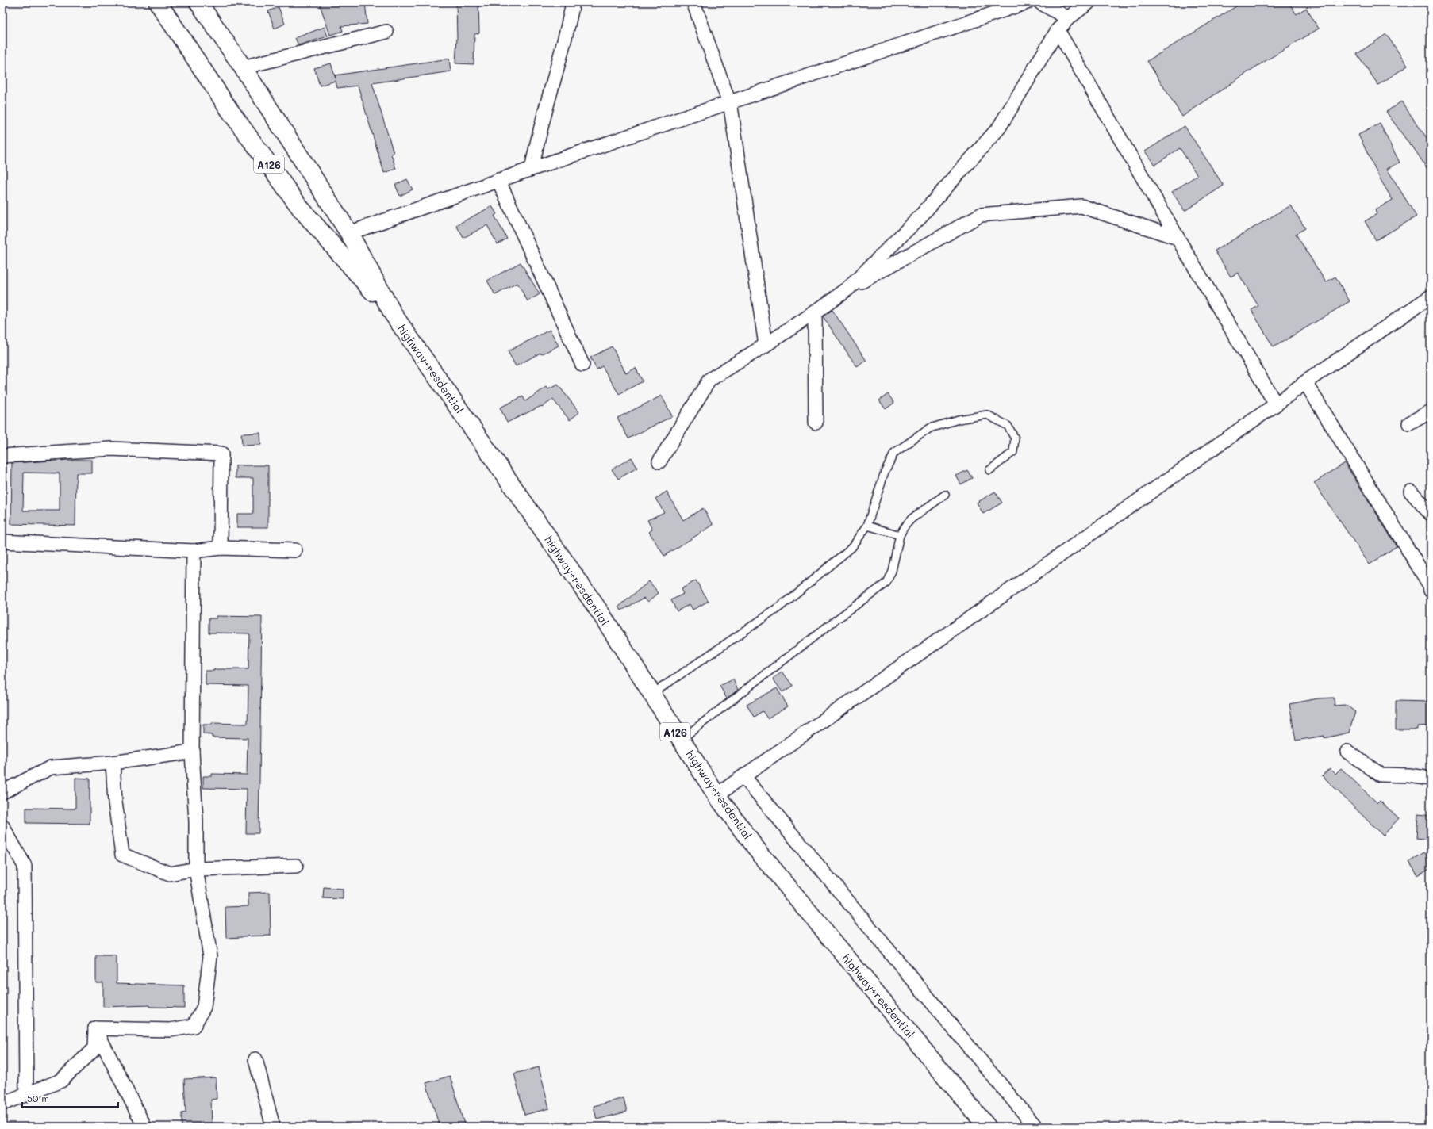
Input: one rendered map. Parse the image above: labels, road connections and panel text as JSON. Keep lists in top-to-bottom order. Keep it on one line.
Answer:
{"streets":{"highway":["A126","highway+resdential"]},"crossings":[["A126","highway+resdential"]],"scale_bar":"50 m"}
